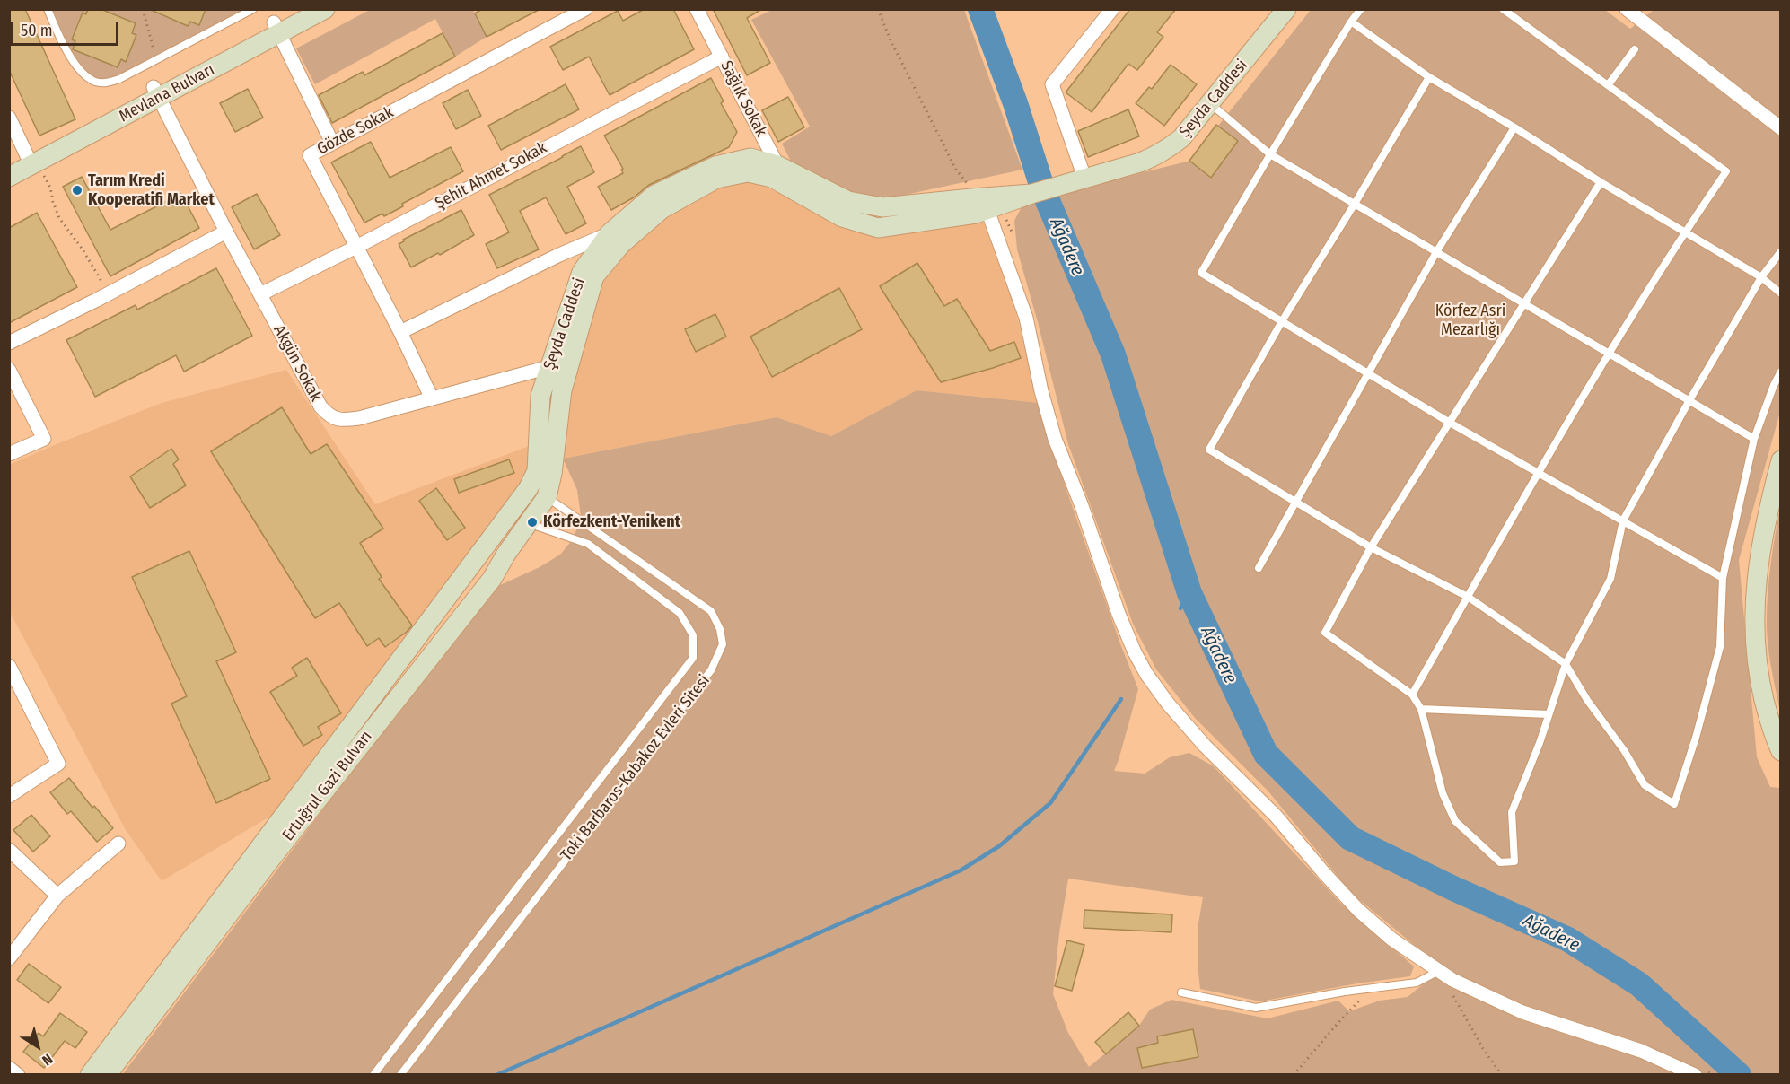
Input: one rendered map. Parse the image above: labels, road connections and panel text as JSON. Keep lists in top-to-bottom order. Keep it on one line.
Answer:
{"streets":{"main road":["Mevlana Bulvarı","Şeyda Caddesi","Ertuğrul Gazi Bulvarı"],"street":["Sağlık Sokak","Gözde Sokak","Şehit Ahmet Sokak","Akgün Sokak"],"lane":["Toki Barbaros-Kabakoz Evleri Sitesi"]},"crossings":[["Mevlana Bulvarı","Akgün Sokak"],["Sağlık Sokak","Şeyda Caddesi"],["Sağlık Sokak","Şehit Ahmet Sokak"],["Şeyda Caddesi","Akgün Sokak"],["Şeyda Caddesi","Toki Barbaros-Kabakoz Evleri Sitesi"],["Şeyda Caddesi","Ertuğrul Gazi Bulvarı"],["Gözde Sokak","Şehit Ahmet Sokak"],["Gözde Sokak","Akgün Sokak"],["Şehit Ahmet Sokak","Akgün Sokak"],["Toki Barbaros-Kabakoz Evleri Sitesi","Ertuğrul Gazi Bulvarı"]],"water":["Ağadere"],"parks":["Körfez Asri Mezarlığı"],"places":["Tarım Kredi Kooperatifi Market","Körfezkent-Yenikent"],"scale_bar":"50 m","north":"bottom right"}
